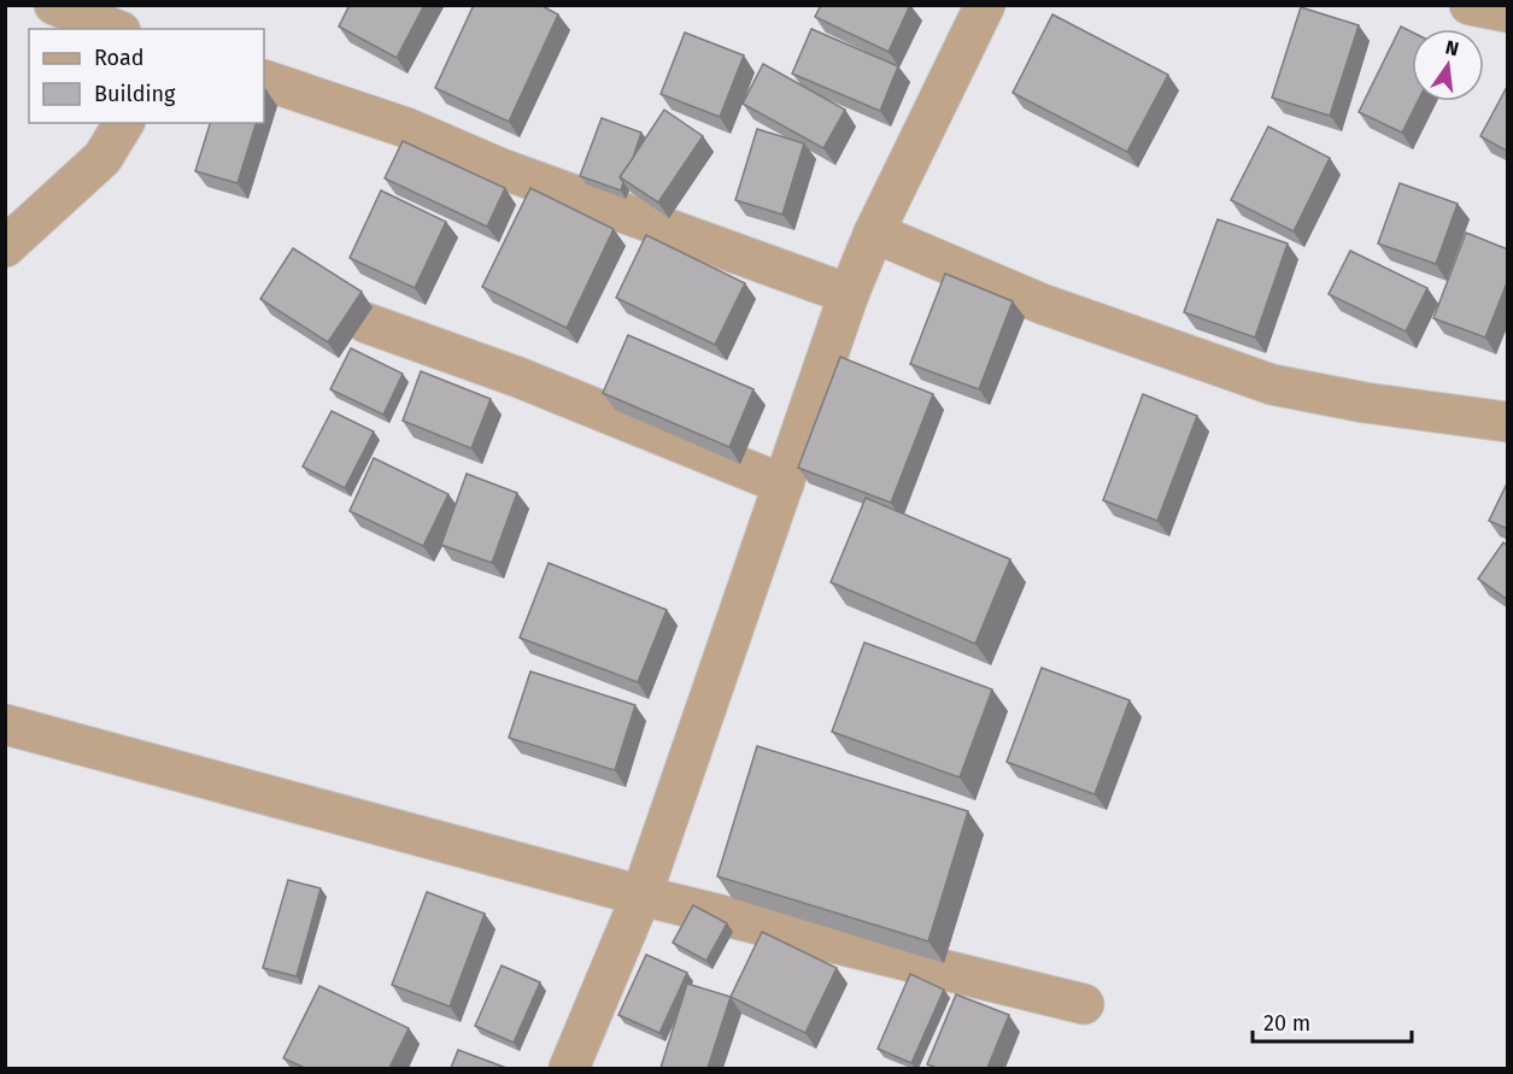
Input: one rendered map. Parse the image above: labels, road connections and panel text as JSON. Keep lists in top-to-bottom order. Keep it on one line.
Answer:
{"legend":["Road","Building"],"scale_bar":"20 m","north":"top"}
